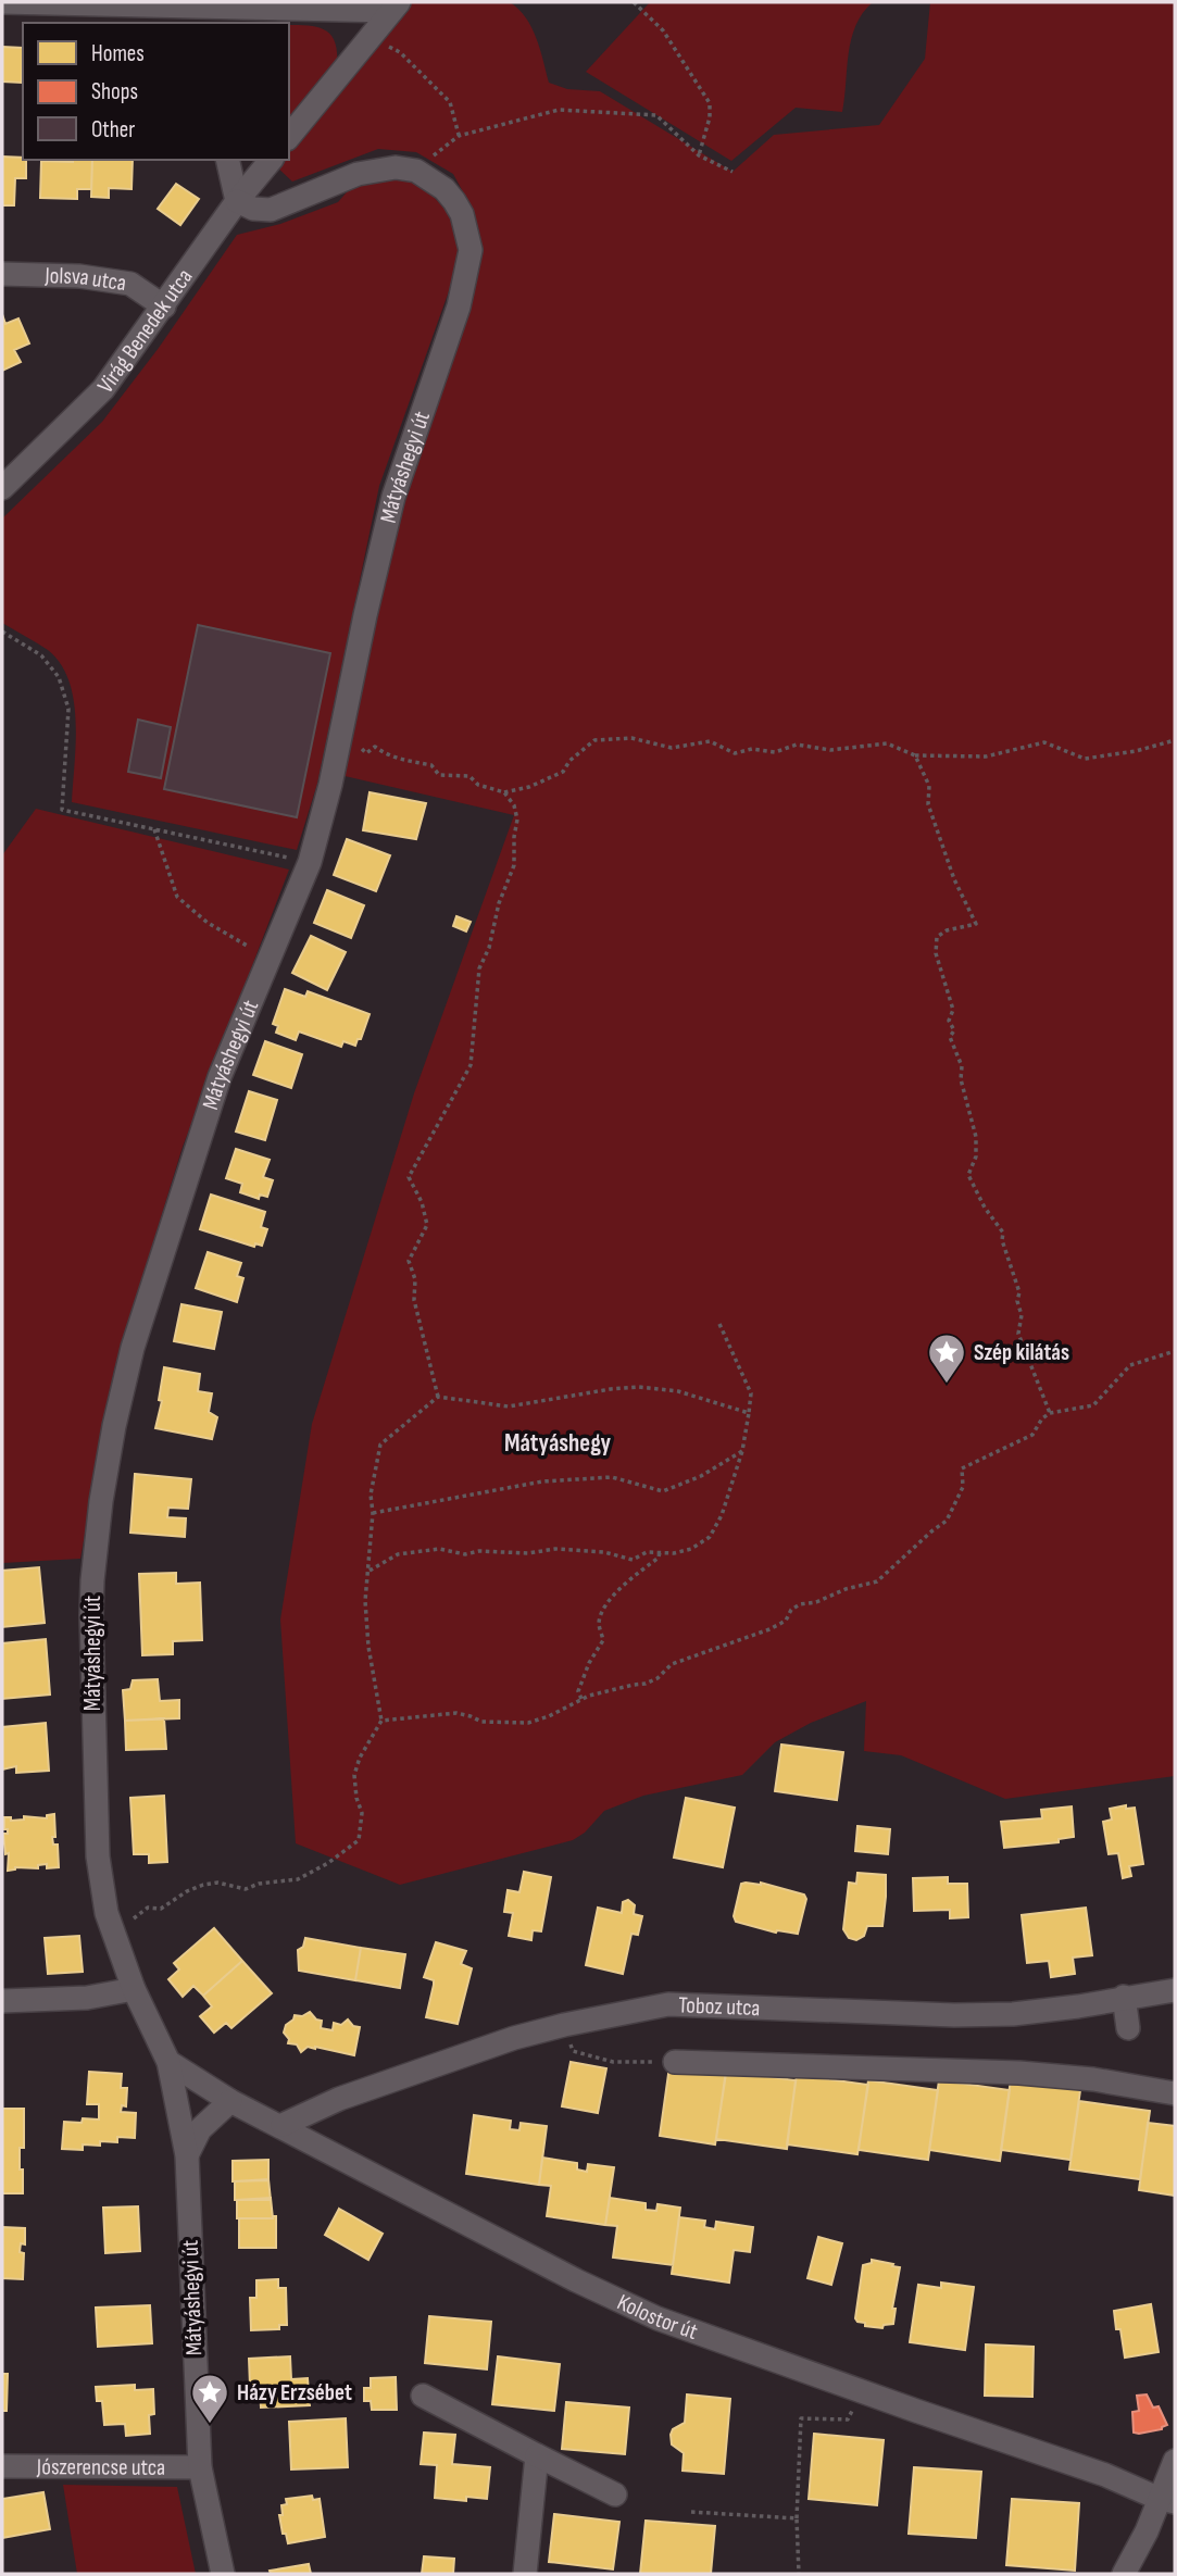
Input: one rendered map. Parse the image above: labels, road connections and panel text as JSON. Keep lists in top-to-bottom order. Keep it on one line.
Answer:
{"streets":{"street":["Jolsva utca","Virág Benedek utca","Mátyáshegyi út","Toboz utca","Kolostor út","Jószerencse utca"]},"crossings":[["Jolsva utca","Virág Benedek utca"],["Mátyáshegyi út","Kolostor út"],["Mátyáshegyi út","Jószerencse utca"],["Toboz utca","Kolostor út"]],"districts":["Mátyáshegy"],"places":{"place":["Szép kilátás","Házy Erzsébet"]},"legend":["Homes","Shops","Other"]}
